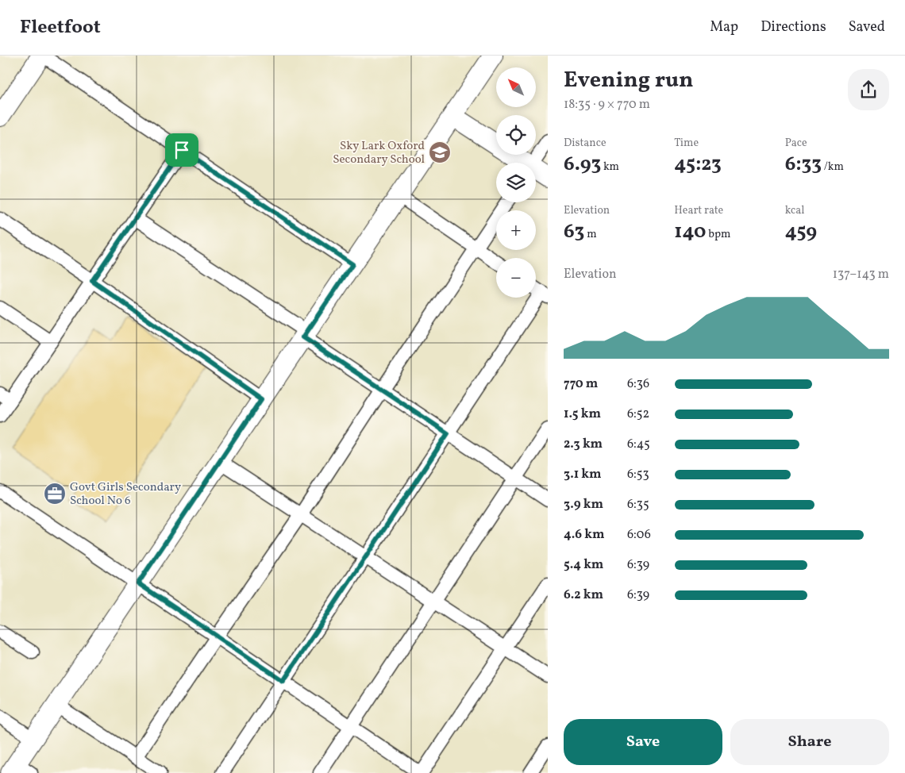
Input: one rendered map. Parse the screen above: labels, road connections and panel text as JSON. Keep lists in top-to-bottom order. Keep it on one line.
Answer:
{"places":{"school or university":["Sky Lark Oxford Secondary School"],"office":["Govt Girls Secondary School No 6"]},"north":"top left","page":{"header":"Fleetfoot","nav":["Map","Directions","Saved"],"heading":["Evening run","18:35 · 9 × 770 m"],"map_buttons":["+","−"],"stats":[["Distance","6.93 km"],["Time","45:23"],["Pace","6:33 /km"],["Elevation","63 m"],["Heart rate","140 bpm"],["kcal","459"]],"chart":["Elevation","137–143 m"],"list":[{"name":"770 m","note":"6:36"},{"name":"1.5 km","note":"6:52"},{"name":"2.3 km","note":"6:45"},{"name":"3.1 km","note":"6:53"},{"name":"3.9 km","note":"6:35"},{"name":"4.6 km","note":"6:06"},{"name":"5.4 km","note":"6:39"},{"name":"6.2 km","note":"6:39"}],"buttons":["Save","Share"]}}
